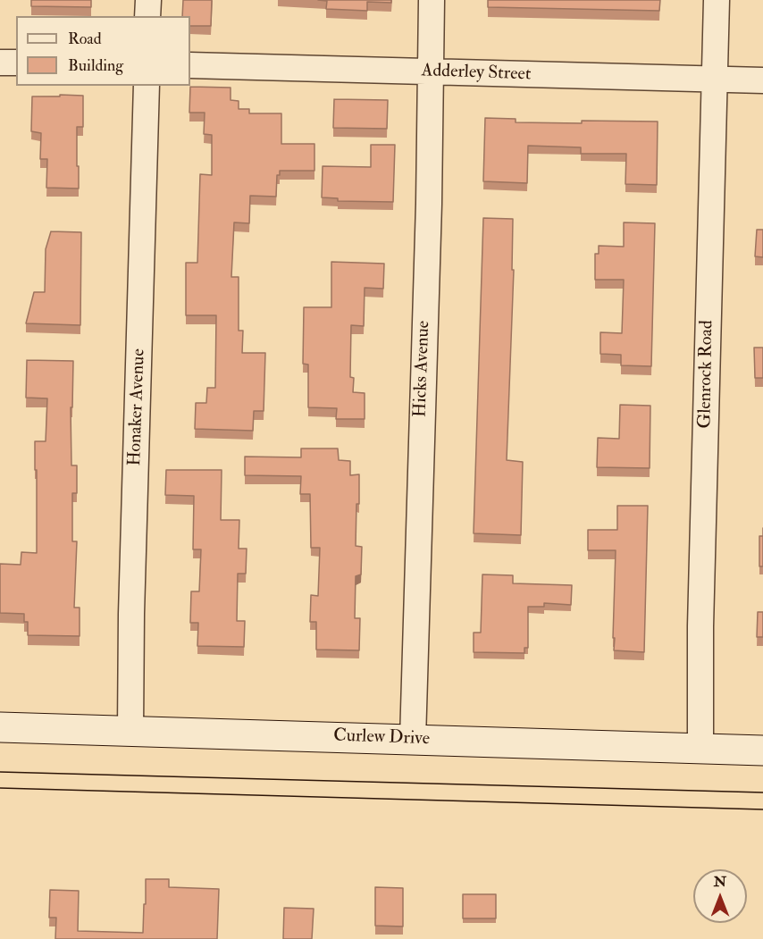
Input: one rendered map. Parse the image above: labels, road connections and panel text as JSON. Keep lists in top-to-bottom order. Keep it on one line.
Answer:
{"streets":{"street":["Adderley Street","Hicks Avenue","Glenrock Road","Honaker Avenue","Curlew Drive"]},"crossings":[["Adderley Street","Hicks Avenue"],["Adderley Street","Glenrock Road"],["Hicks Avenue","Curlew Drive"],["Glenrock Road","Curlew Drive"],["Honaker Avenue","Curlew Drive"]],"legend":["Road","Building"],"north":"top"}
